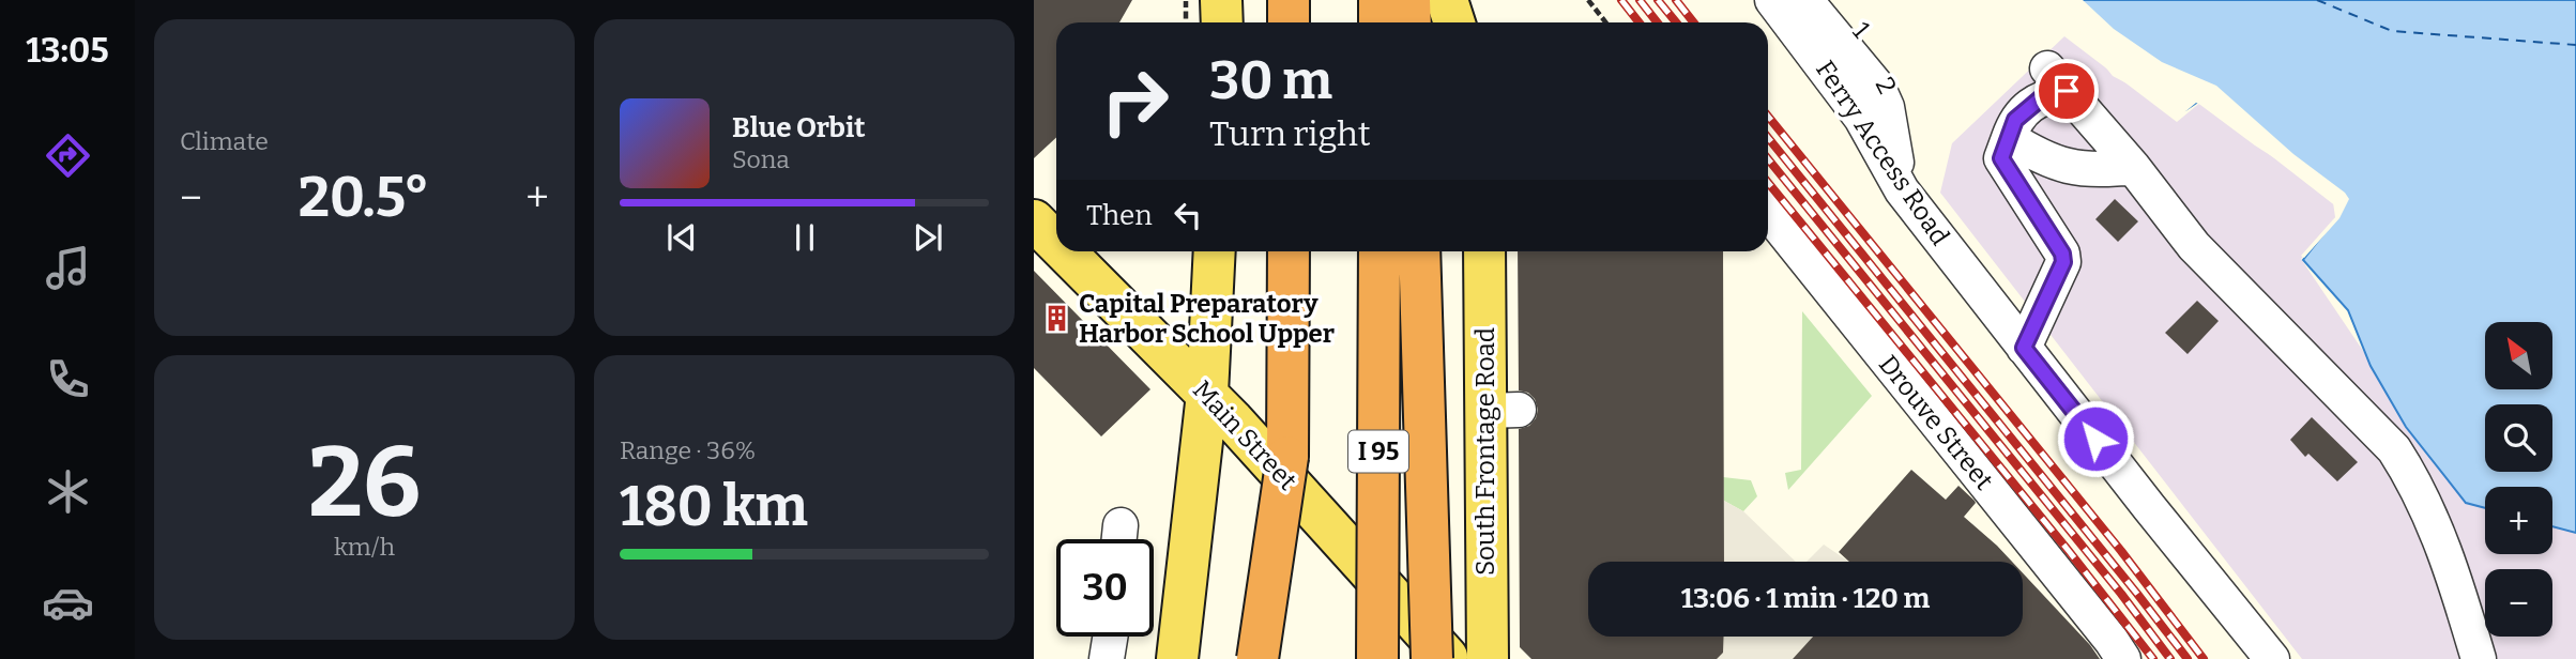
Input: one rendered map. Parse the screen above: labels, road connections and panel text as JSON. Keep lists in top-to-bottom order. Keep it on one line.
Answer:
{"streets":{"highway":["I 95"],"main road":["Main Street","South Frontage Road"],"street":["1","2","Ferry Access Road","Drouve Street"]},"crossings":[["1","2"],["1","Ferry Access Road"],["2","Ferry Access Road"]],"places":{"building":["Capital Preparatory Harbor School Upper"]},"north":"top left","page":{"tabs":"13:05","tile":["Climate",["26","km/h"],["Range · 36%","180 km"]],"turn":["30 m","Turn right"],"song":["Blue Orbit","Sona"],"heat":["−","20.5°","+"],"then":"Then","map_buttons":["+","−"],"limit":"30","trip":"13:06 · 1 min · 120 m"}}
